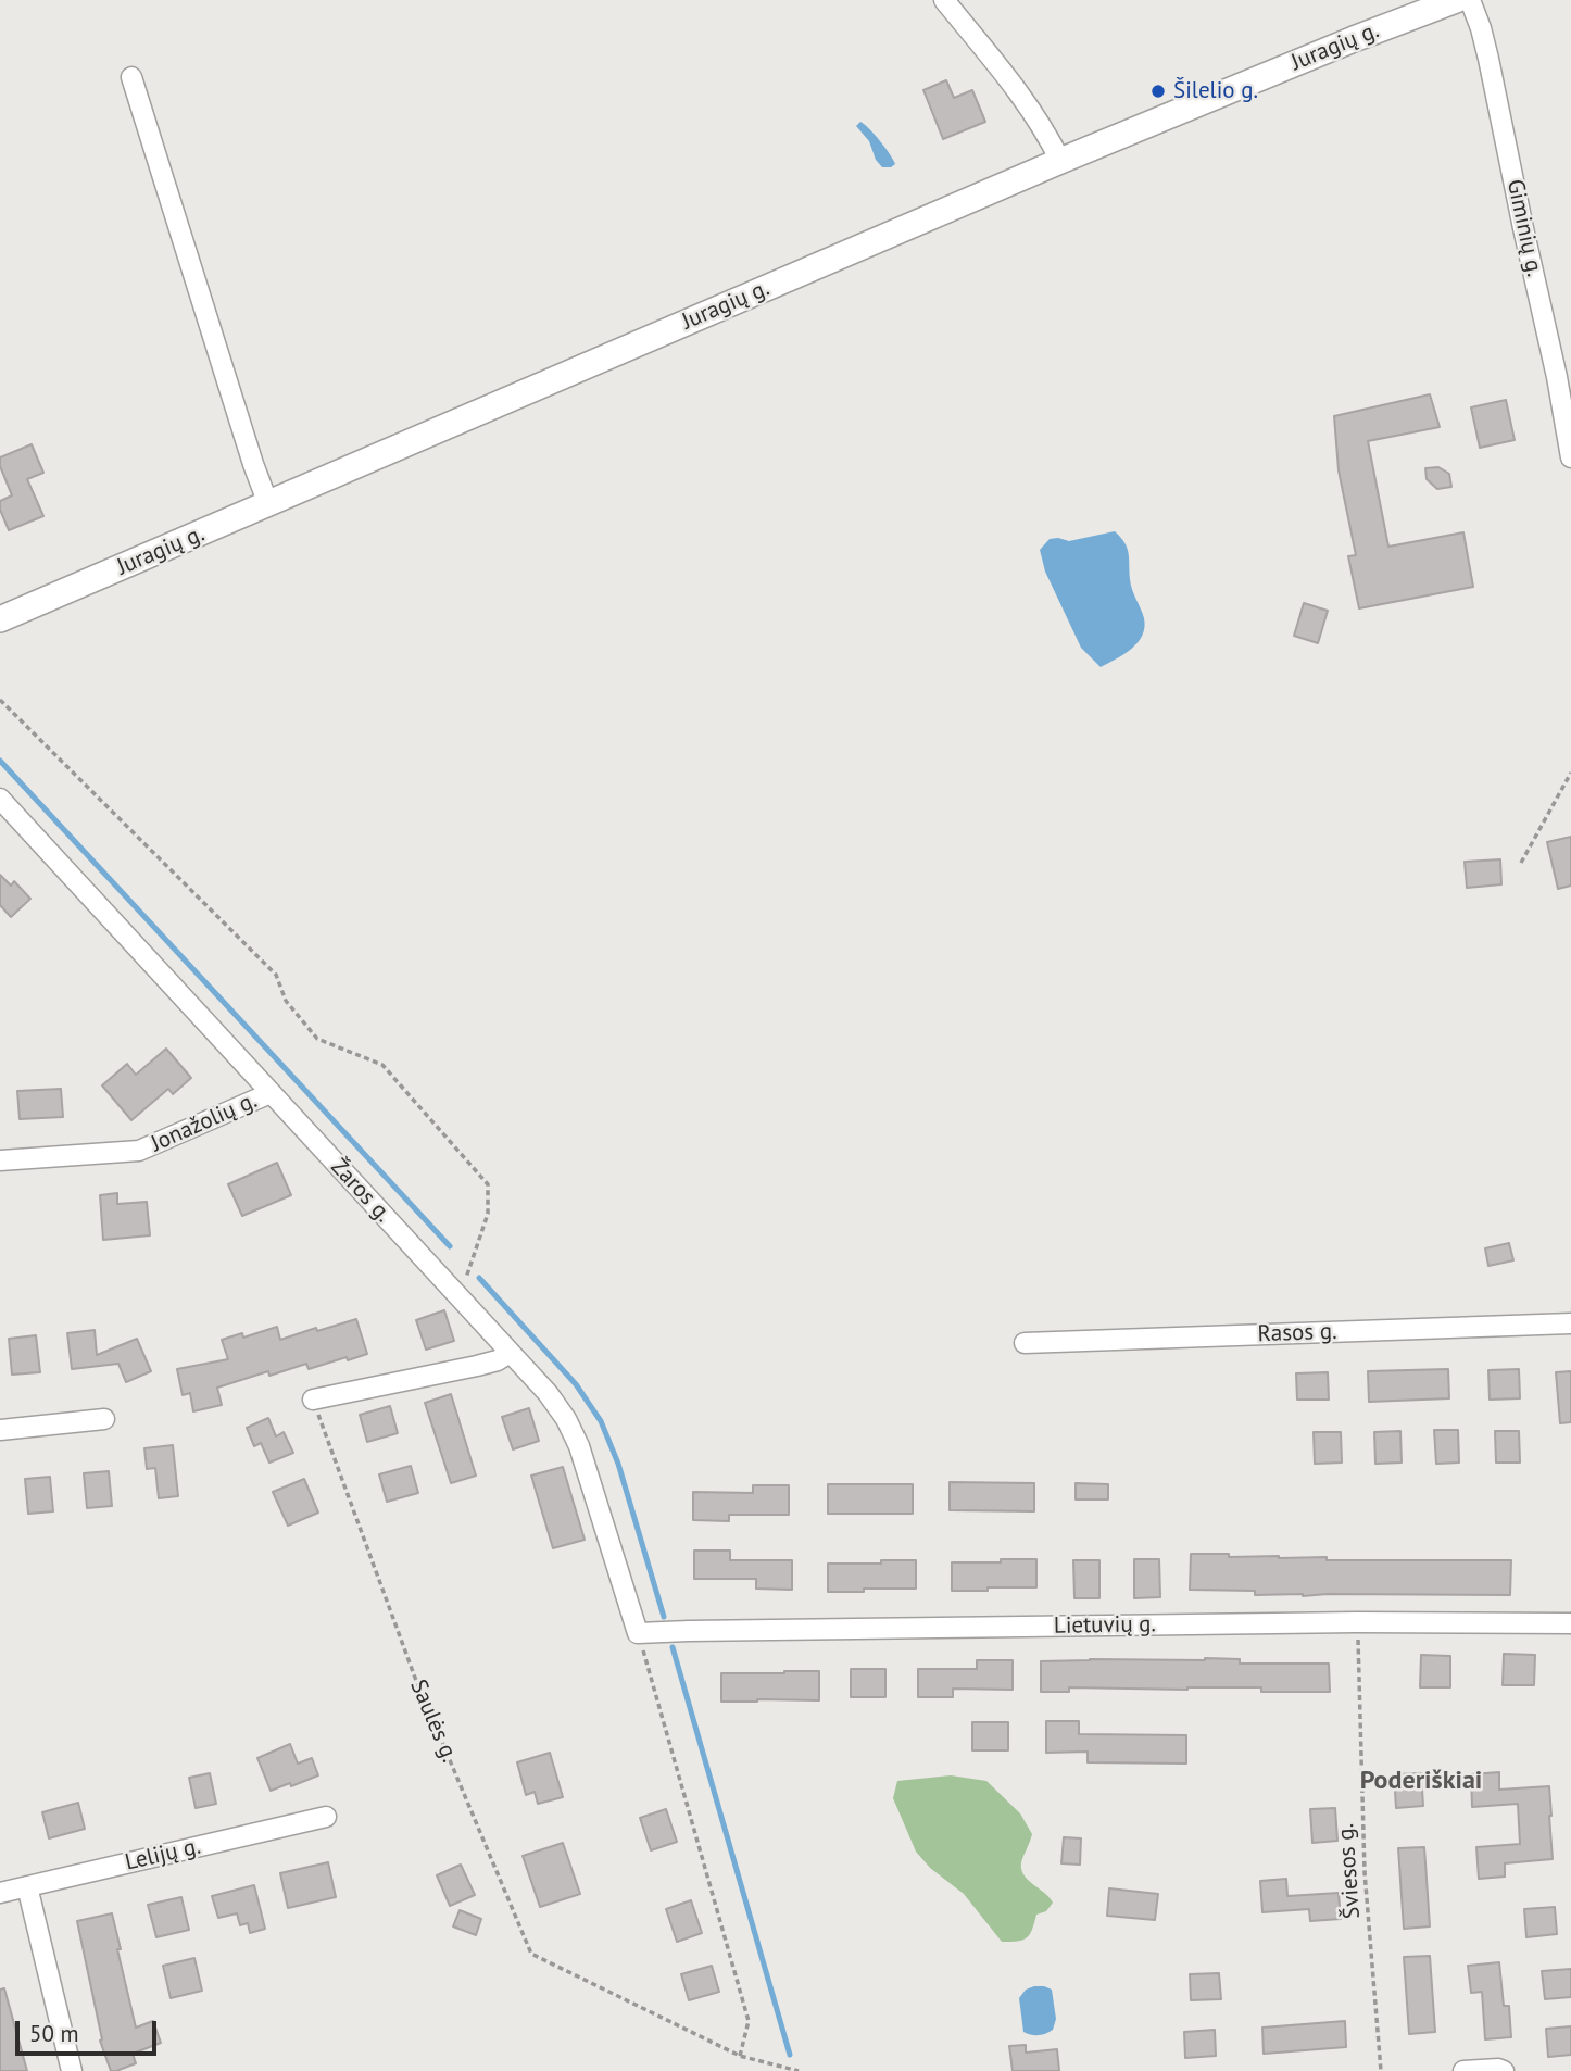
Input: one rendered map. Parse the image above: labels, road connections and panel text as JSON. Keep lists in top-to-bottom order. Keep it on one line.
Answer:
{"streets":{"main road":["Juragių g."],"street":["Giminių g.","Jonažolių g.","Žaros g.","Rasos g.","Lietuvių g.","Lelijų g."],"path":["Saulės g.","Šviesos g."]},"crossings":[["Jonažolių g.","Žaros g."],["Žaros g.","Lietuvių g."],["Lietuvių g.","Šviesos g."]],"districts":["Poderiškiai"],"places":["Šilelio g."],"scale_bar":"50 m"}
